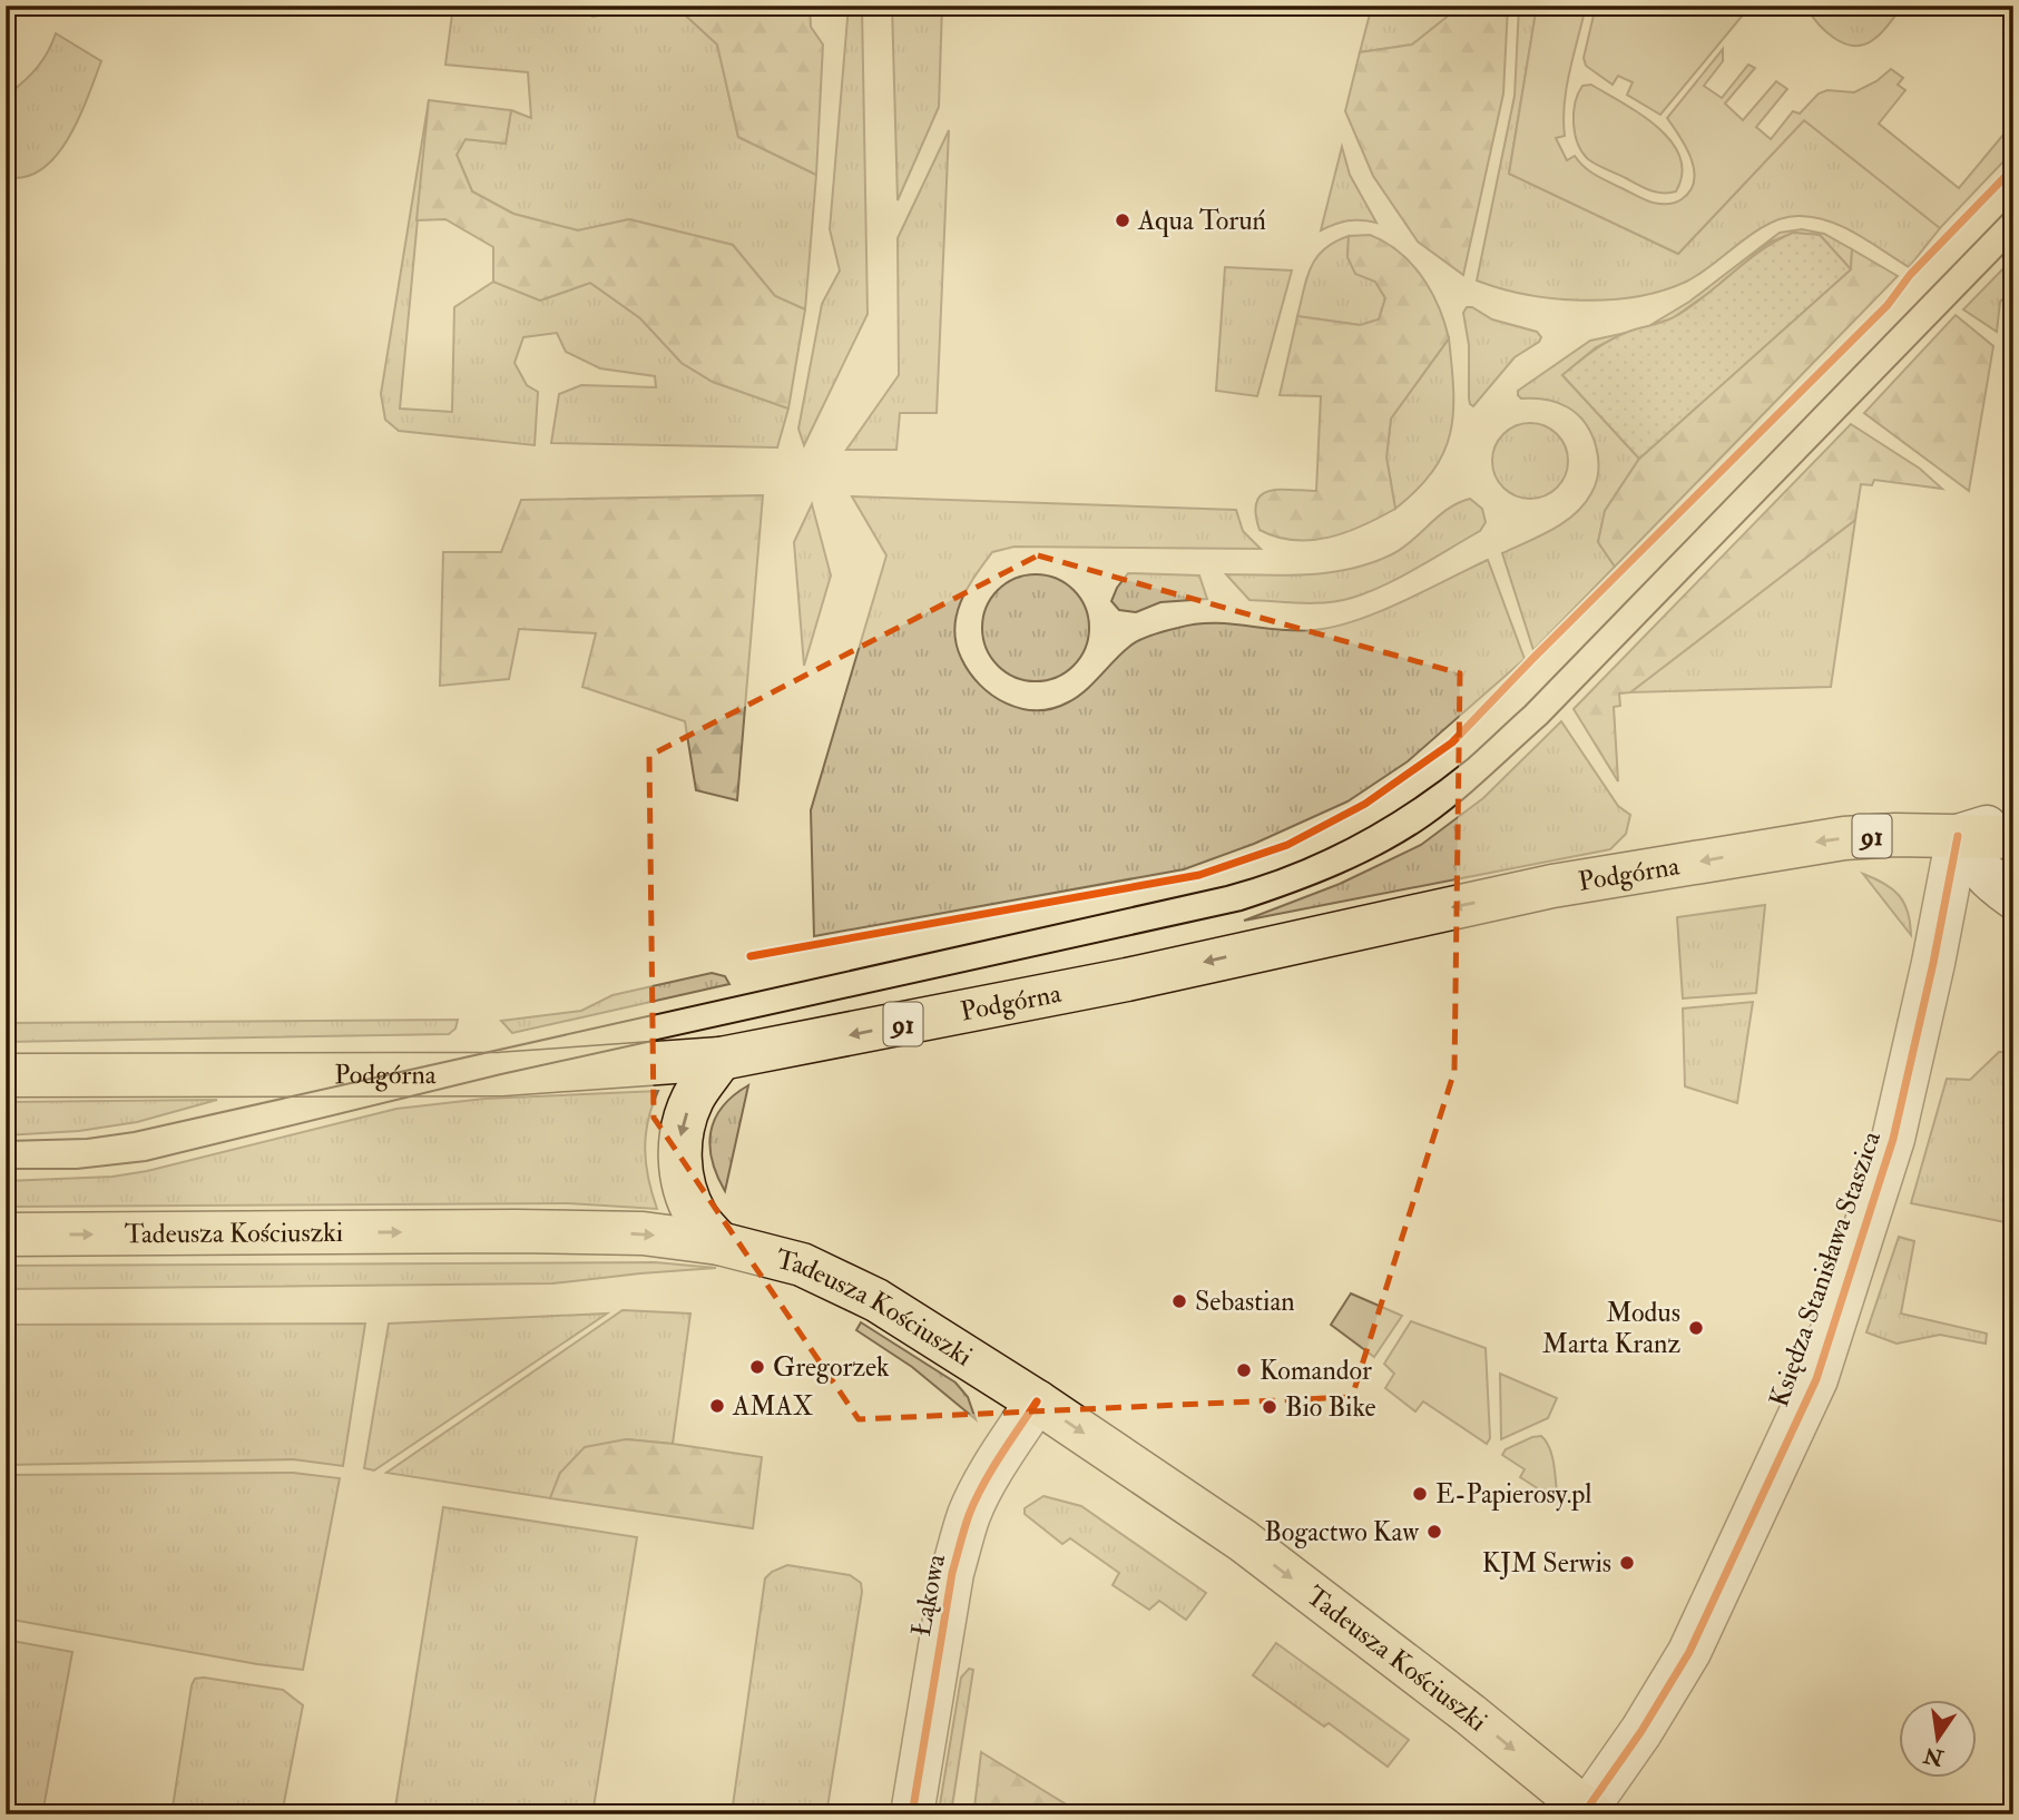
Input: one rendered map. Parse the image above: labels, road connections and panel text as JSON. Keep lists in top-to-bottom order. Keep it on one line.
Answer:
{"streets":{"main road":["91","Podgórna","Tadeusza Kościuszki"],"street":["Księdza Stanisława Staszica","Łąkowa"]},"crossings":[["Podgórna","Księdza Stanisława Staszica"],["Tadeusza Kościuszki","Księdza Stanisława Staszica"],["Tadeusza Kościuszki","Łąkowa"]],"one_way":["Podgórna","Tadeusza Kościuszki"],"places":["Aqua Toruń","Sebastian","Modus Marta Kranz","Gregorzek","Komandor","AMAX","Bio Bike","E-Papierosy.pl","Bogactwo Kaw","KJM Serwis"],"north":"bottom"}
